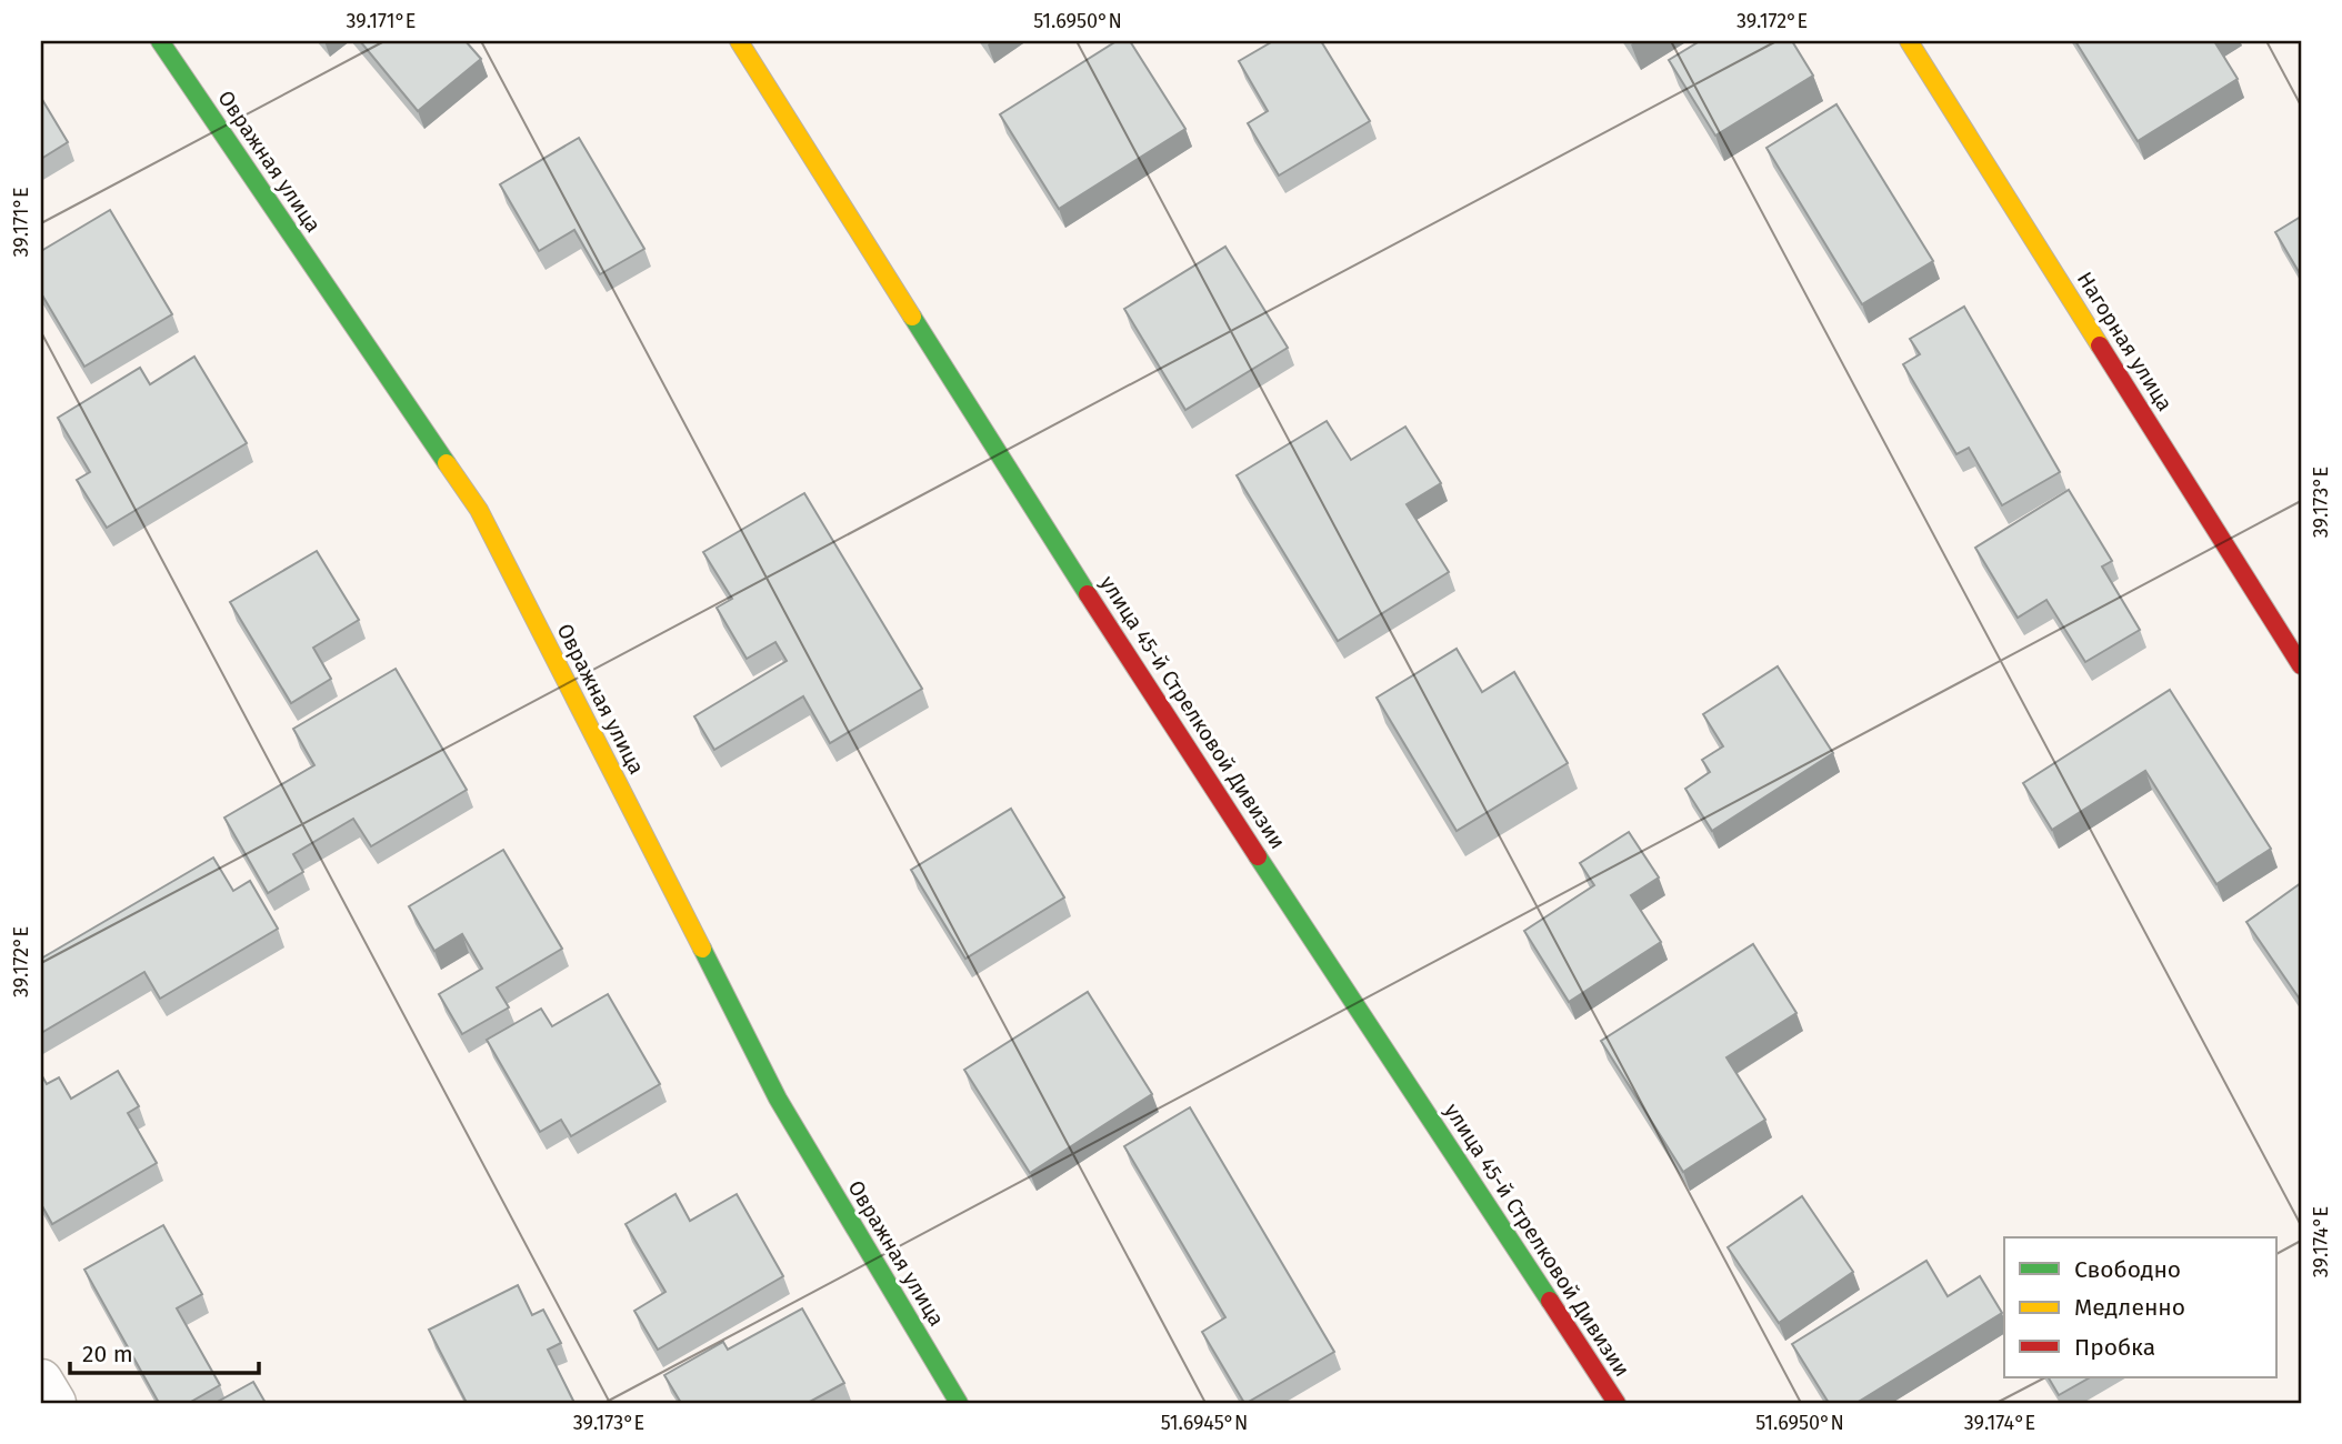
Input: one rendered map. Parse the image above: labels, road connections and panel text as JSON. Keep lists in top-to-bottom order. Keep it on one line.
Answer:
{"streets":{"street":["Овражная улица","Нагорная улица","улица 45-й Стрелковой Дивизии"]},"legend":["Свободно","Медленно","Пробка"],"scale_bar":"20 m","coordinates":["39.171°E","51.6950°N","39.172°E","39.173°E","39.174°E","51.6945°N"]}
